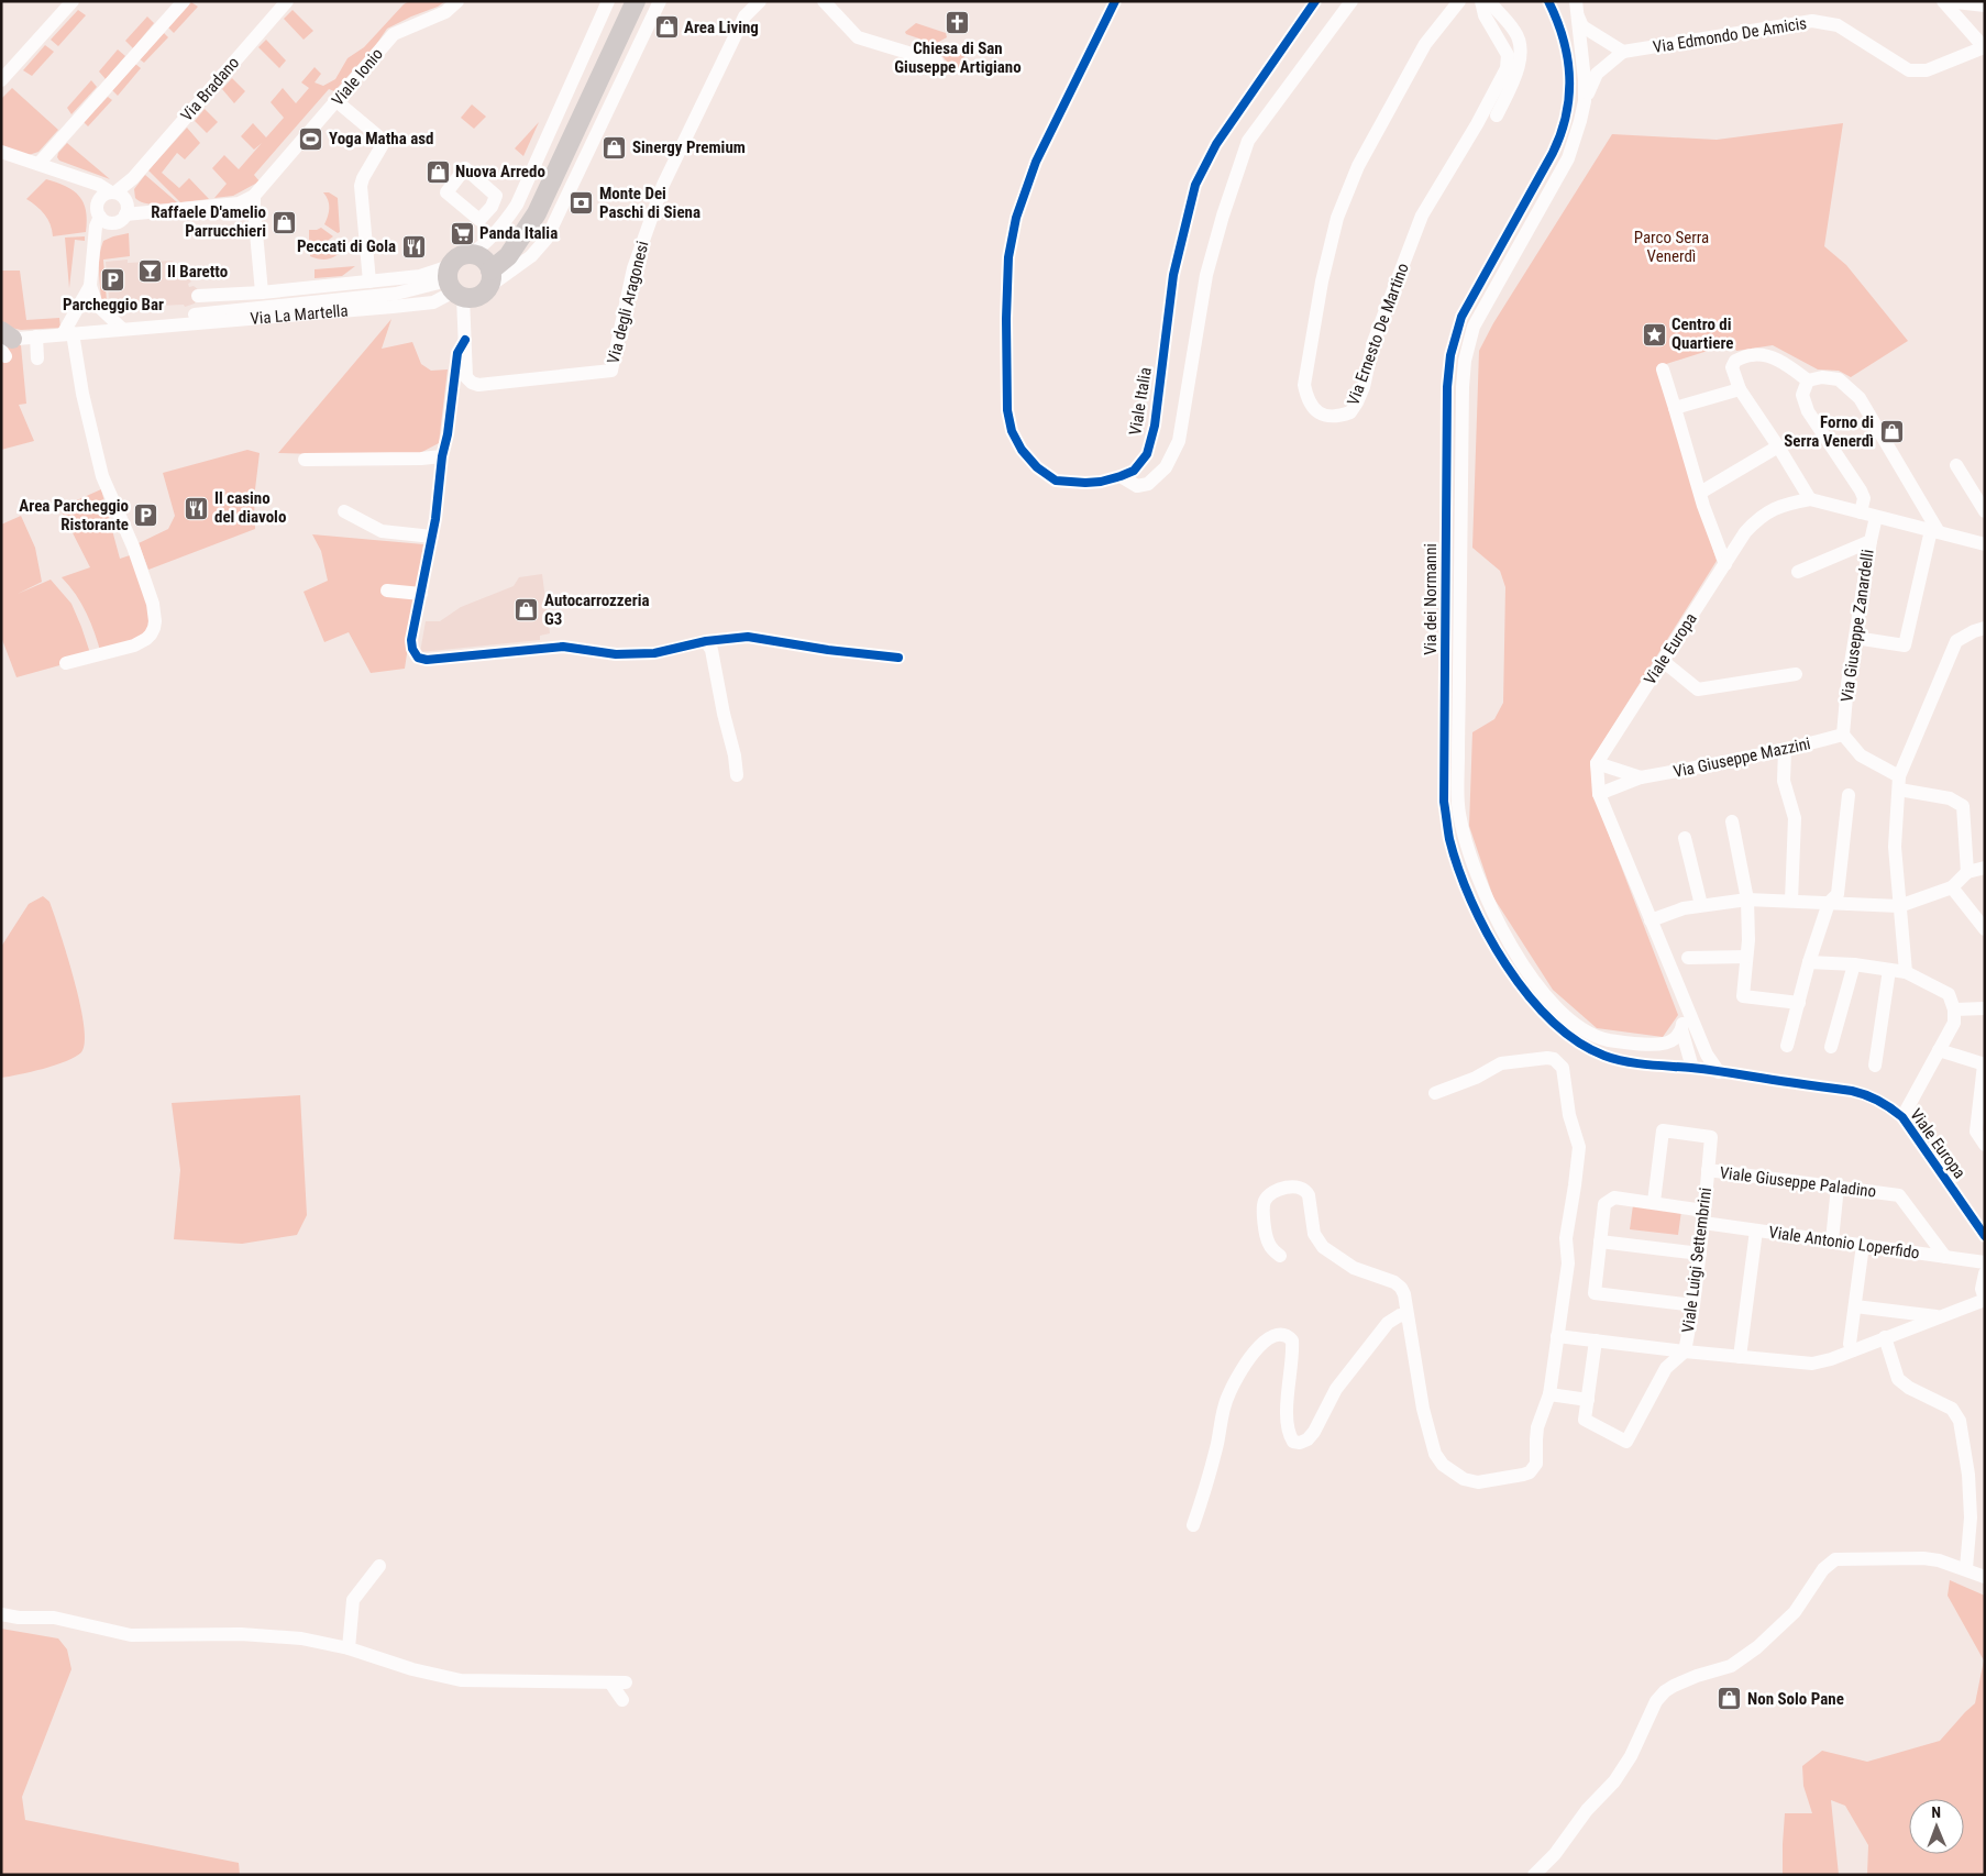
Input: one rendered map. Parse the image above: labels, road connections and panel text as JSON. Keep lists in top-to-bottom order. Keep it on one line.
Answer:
{"streets":{"street":["Via Edmondo De Amicis","Viale Ionio","Via Bradano","Via degli Aragonesi","Via La Martella","Via Ernesto De Martino","Viale Italia","Via dei Normanni","Via Giuseppe Zanardelli","Viale Europa","Via Giuseppe Mazzini","Viale Giuseppe Paladino","Viale Antonio Loperfido","Viale Luigi Settembrini"]},"crossings":[["Via degli Aragonesi","Via La Martella"],["Via dei Normanni","Viale Europa"],["Via Giuseppe Zanardelli","Viale Europa"],["Via Giuseppe Zanardelli","Via Giuseppe Mazzini"],["Viale Giuseppe Paladino","Viale Antonio Loperfido"],["Viale Giuseppe Paladino","Viale Luigi Settembrini"],["Viale Antonio Loperfido","Viale Luigi Settembrini"]],"parks":["Parco Serra Venerdì"],"places":{"church":["Chiesa di San Giuseppe Artigiano"],"shop":["Area Living","Sinergy Premium","Nuova Arredo","Raffaele D'amelio Parrucchieri","Forno di Serra Venerdì","Autocarrozzeria G3","Non Solo Pane"],"sports":["Yoga Matha asd"],"bank":["Monte Dei Paschi di Siena"],"supermarket":["Panda Italia"],"restaurant":["Peccati di Gola","Il casino del diavolo"],"bar":["Il Baretto"],"parking":["Parcheggio Bar","Area Parcheggio Ristorante"],"place":["Centro di Quartiere"]},"north":"top"}
